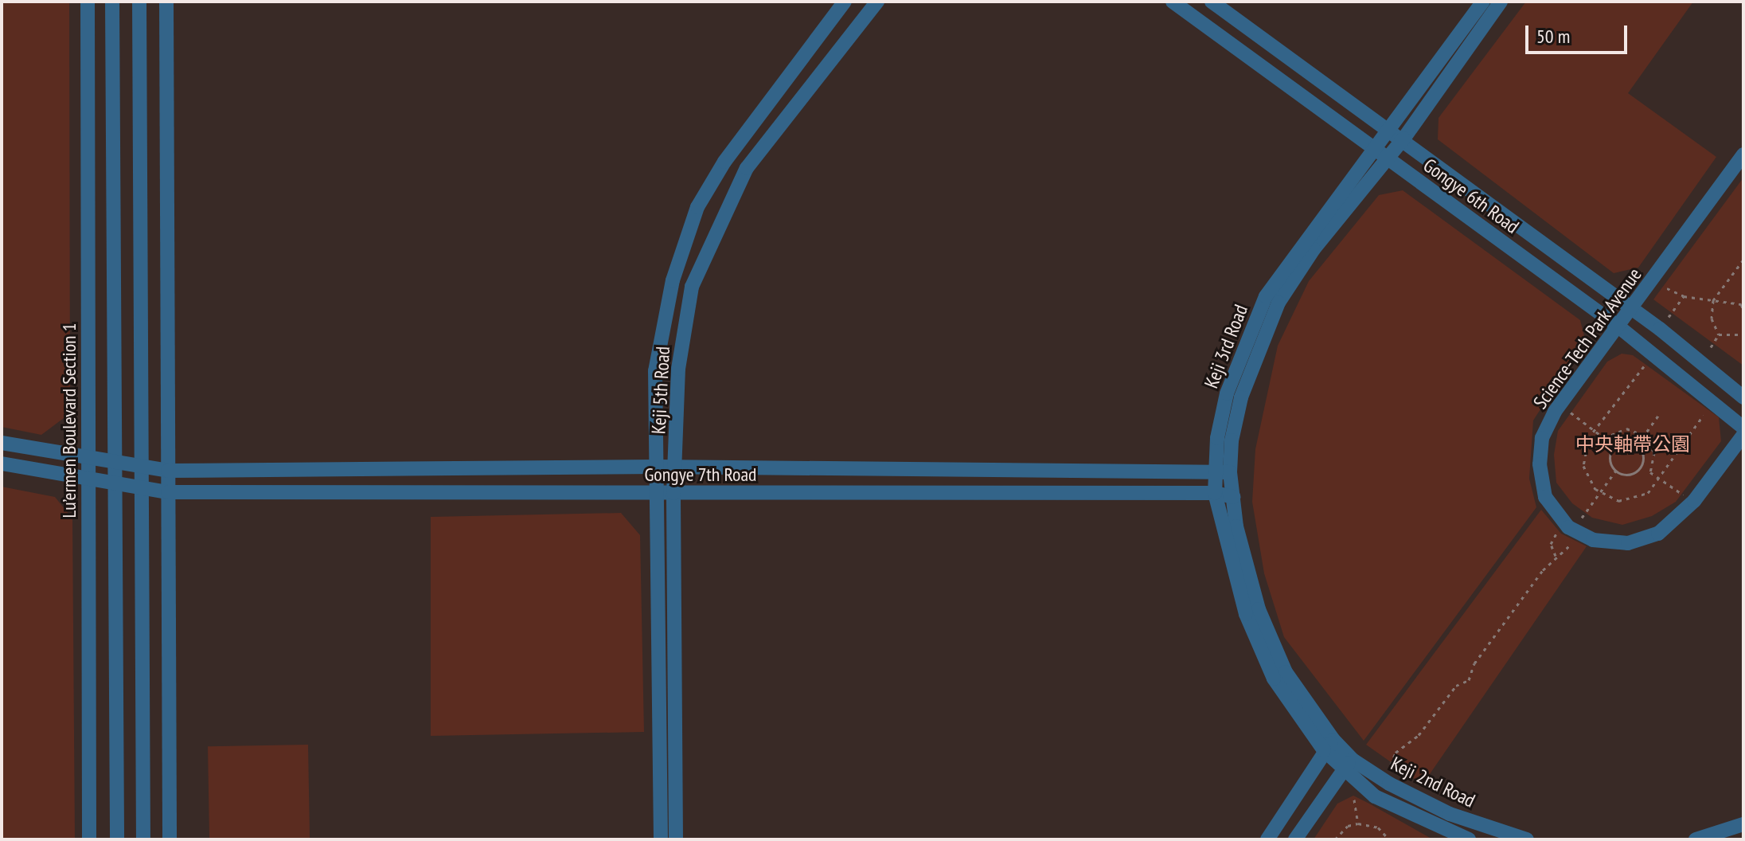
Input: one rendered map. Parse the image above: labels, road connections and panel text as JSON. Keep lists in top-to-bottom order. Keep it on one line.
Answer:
{"streets":{"street":["Gongye 6th Road","Science-Tech Park Avenue","Keji 3rd Road","Keji 5th Road","Lu’ermen Boulevard Section 1","Gongye 7th Road","Keji 2nd Road"]},"crossings":[["Gongye 6th Road","Science-Tech Park Avenue"],["Gongye 6th Road","Keji 3rd Road"],["Keji 3rd Road","Gongye 7th Road"],["Keji 3rd Road","Keji 2nd Road"],["Keji 5th Road","Gongye 7th Road"],["Lu’ermen Boulevard Section 1","Gongye 7th Road"]],"parks":["中央軸帶公園"],"scale_bar":"50 m"}
